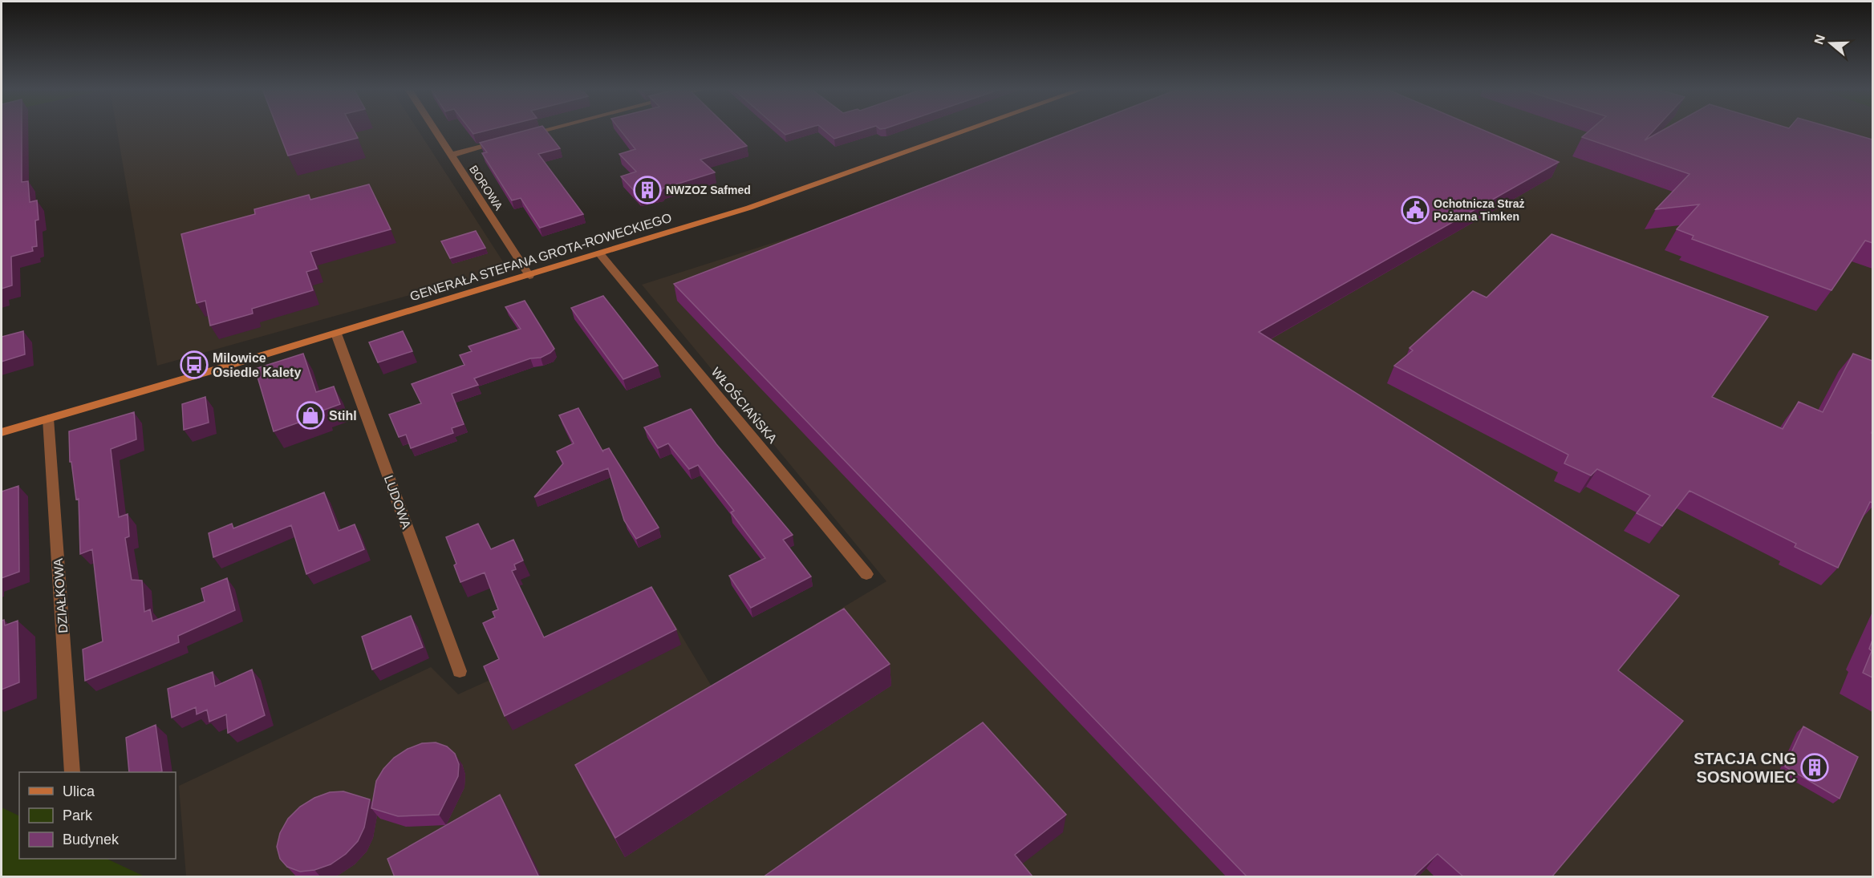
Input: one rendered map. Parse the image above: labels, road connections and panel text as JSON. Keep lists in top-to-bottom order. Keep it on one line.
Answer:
{"streets":{"street":["BOROWA","GENERAŁA STEFANA GROTA-ROWECKIEGO","WŁOŚCIAŃSKA","LUDOWA","DZIAŁKOWA"]},"crossings":[["BOROWA","GENERAŁA STEFANA GROTA-ROWECKIEGO"],["GENERAŁA STEFANA GROTA-ROWECKIEGO","WŁOŚCIAŃSKA"],["GENERAŁA STEFANA GROTA-ROWECKIEGO","LUDOWA"],["GENERAŁA STEFANA GROTA-ROWECKIEGO","DZIAŁKOWA"]],"places":{"building":["NWZOZ Safmed","STACJA CNG SOSNOWIEC"],"public building":["Ochotnicza Straż Pożarna Timken"],"bus stop":["Milowice Osiedle Kalety"],"shop":["Stihl"]},"legend":["Ulica","Park","Budynek"],"north":"left"}
